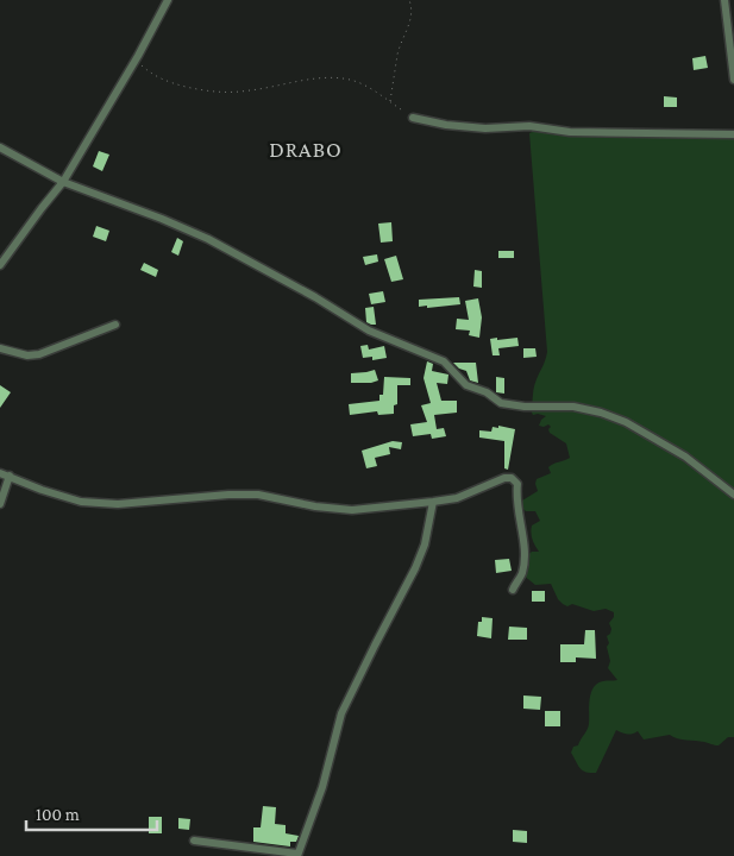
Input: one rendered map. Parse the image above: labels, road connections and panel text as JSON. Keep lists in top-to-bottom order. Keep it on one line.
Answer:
{"districts":["DRABO"],"scale_bar":"100 m"}
